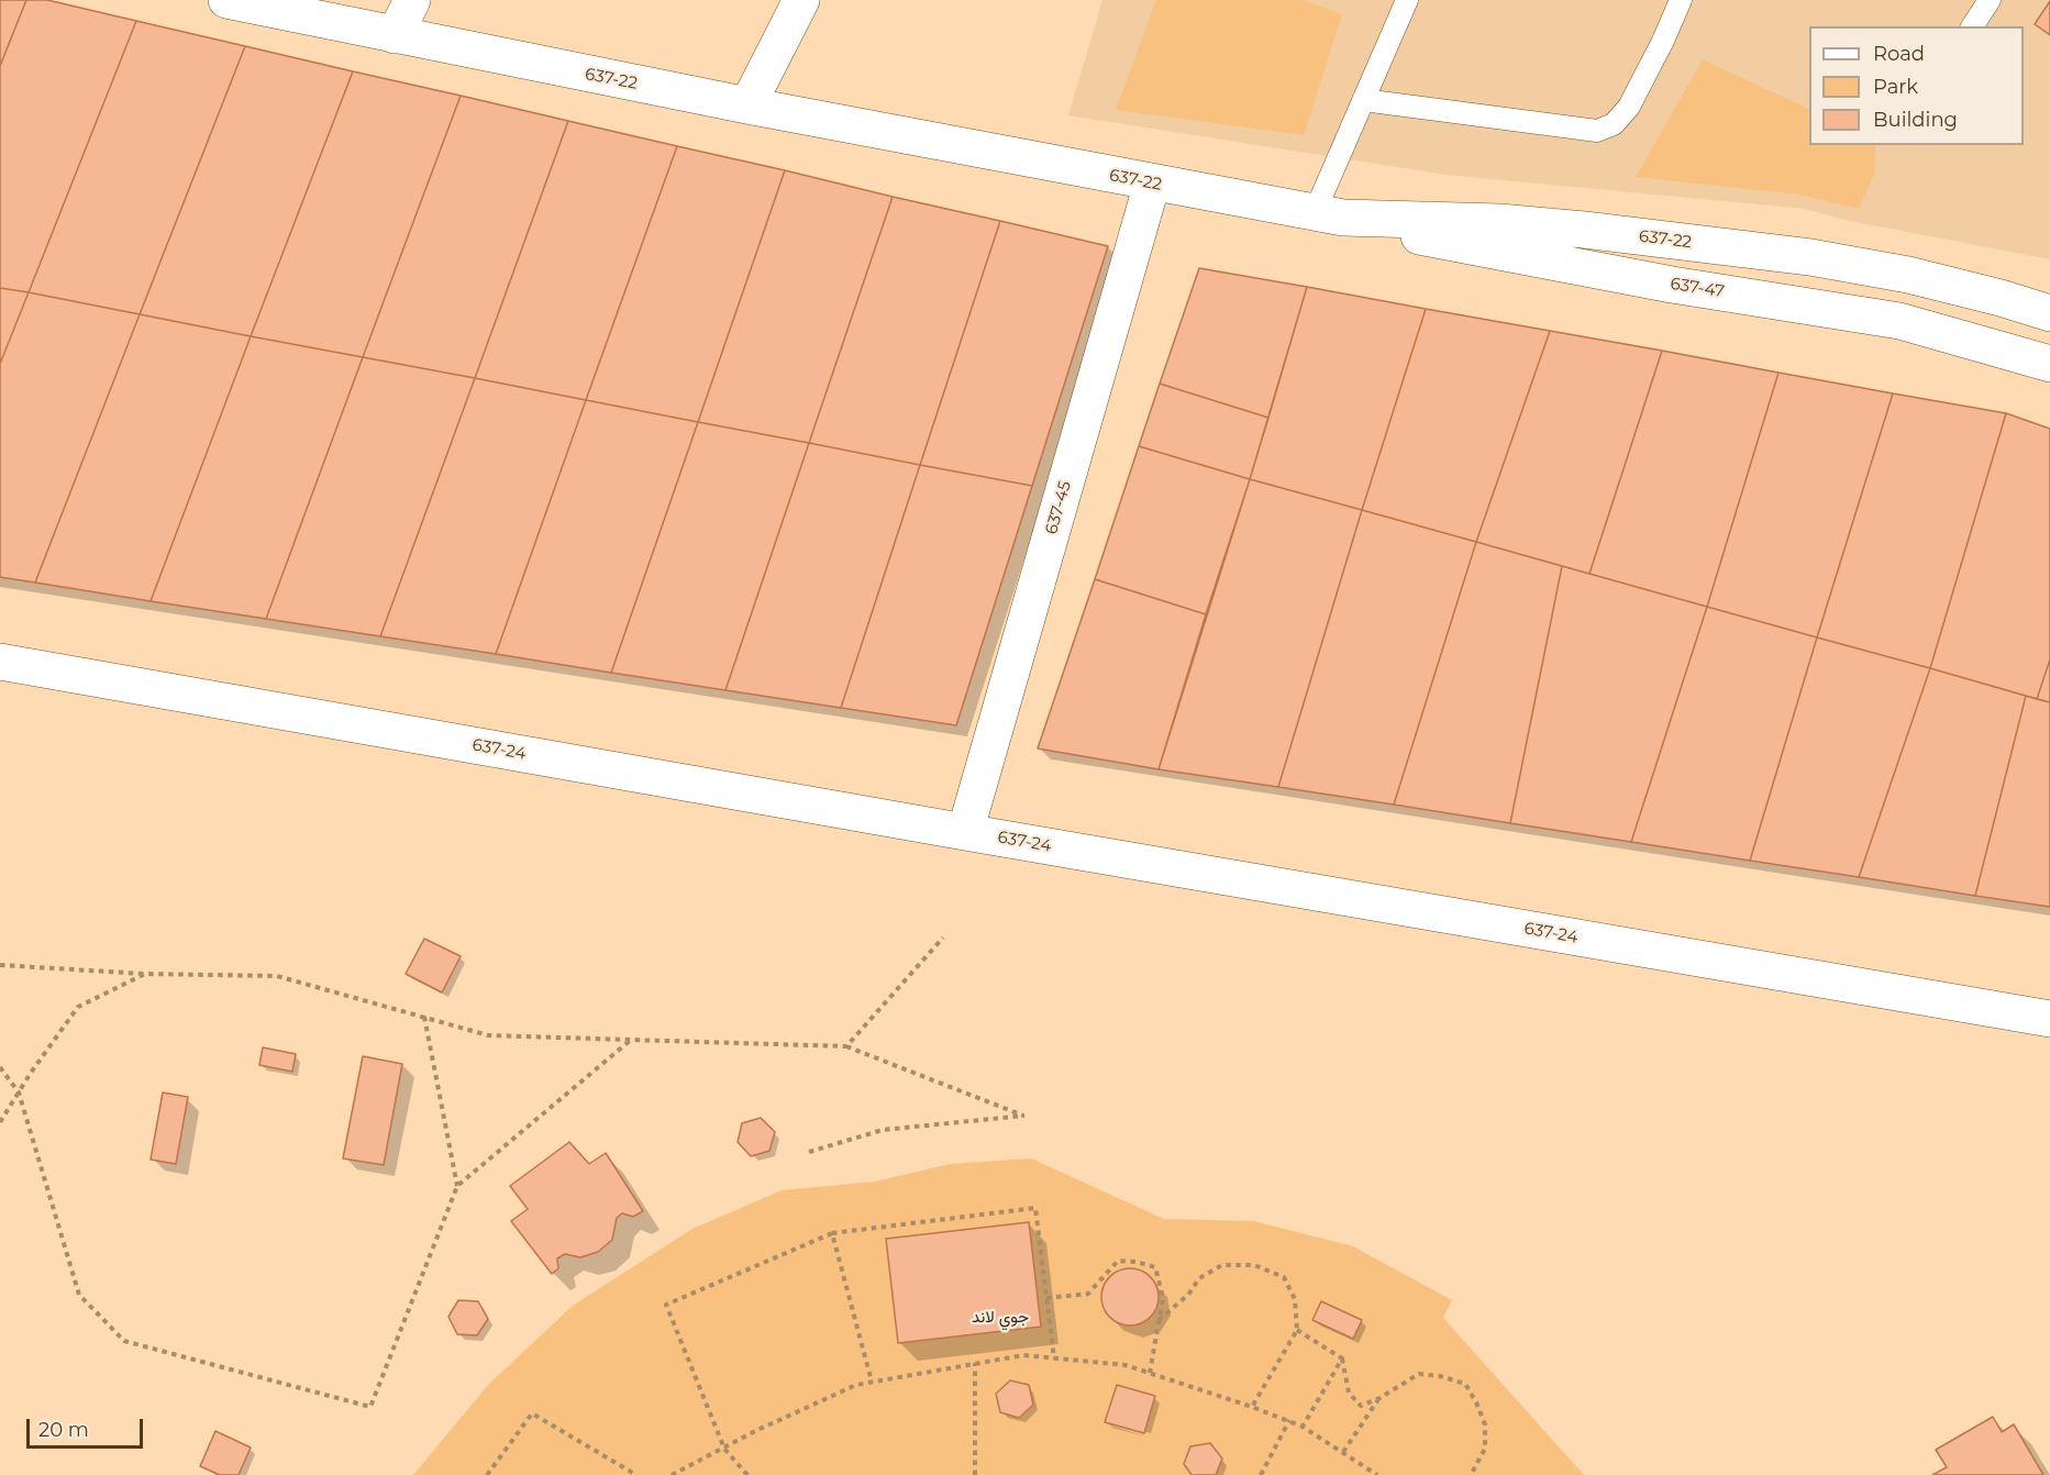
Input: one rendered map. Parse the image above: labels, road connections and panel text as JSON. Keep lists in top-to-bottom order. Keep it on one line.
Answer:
{"streets":{"street":["637-22","637-47","637-45","637-24"]},"crossings":[["637-22","637-47"],["637-22","637-45"],["637-45","637-24"]],"parks":["جوي لاند"],"legend":["Road","Park","Building"],"scale_bar":"20 m"}
